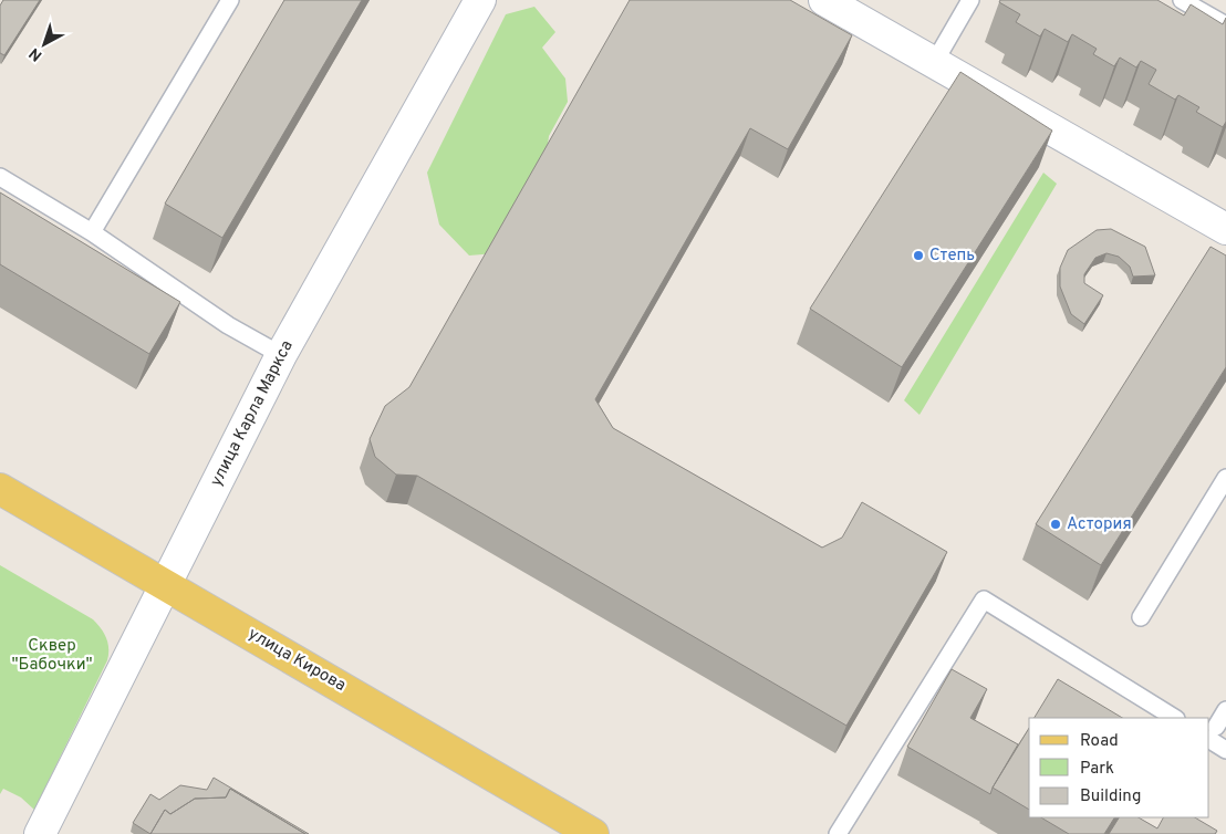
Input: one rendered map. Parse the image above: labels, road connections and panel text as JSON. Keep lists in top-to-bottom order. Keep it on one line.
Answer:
{"streets":{"main road":["улица Кирова"],"street":["улица Карла Маркса"]},"crossings":[["улица Карла Маркса","улица Кирова"]],"parks":["Сквер \"Бабочки\""],"places":["Степь","Астория"],"legend":["Road","Park","Building"],"north":"bottom left"}
